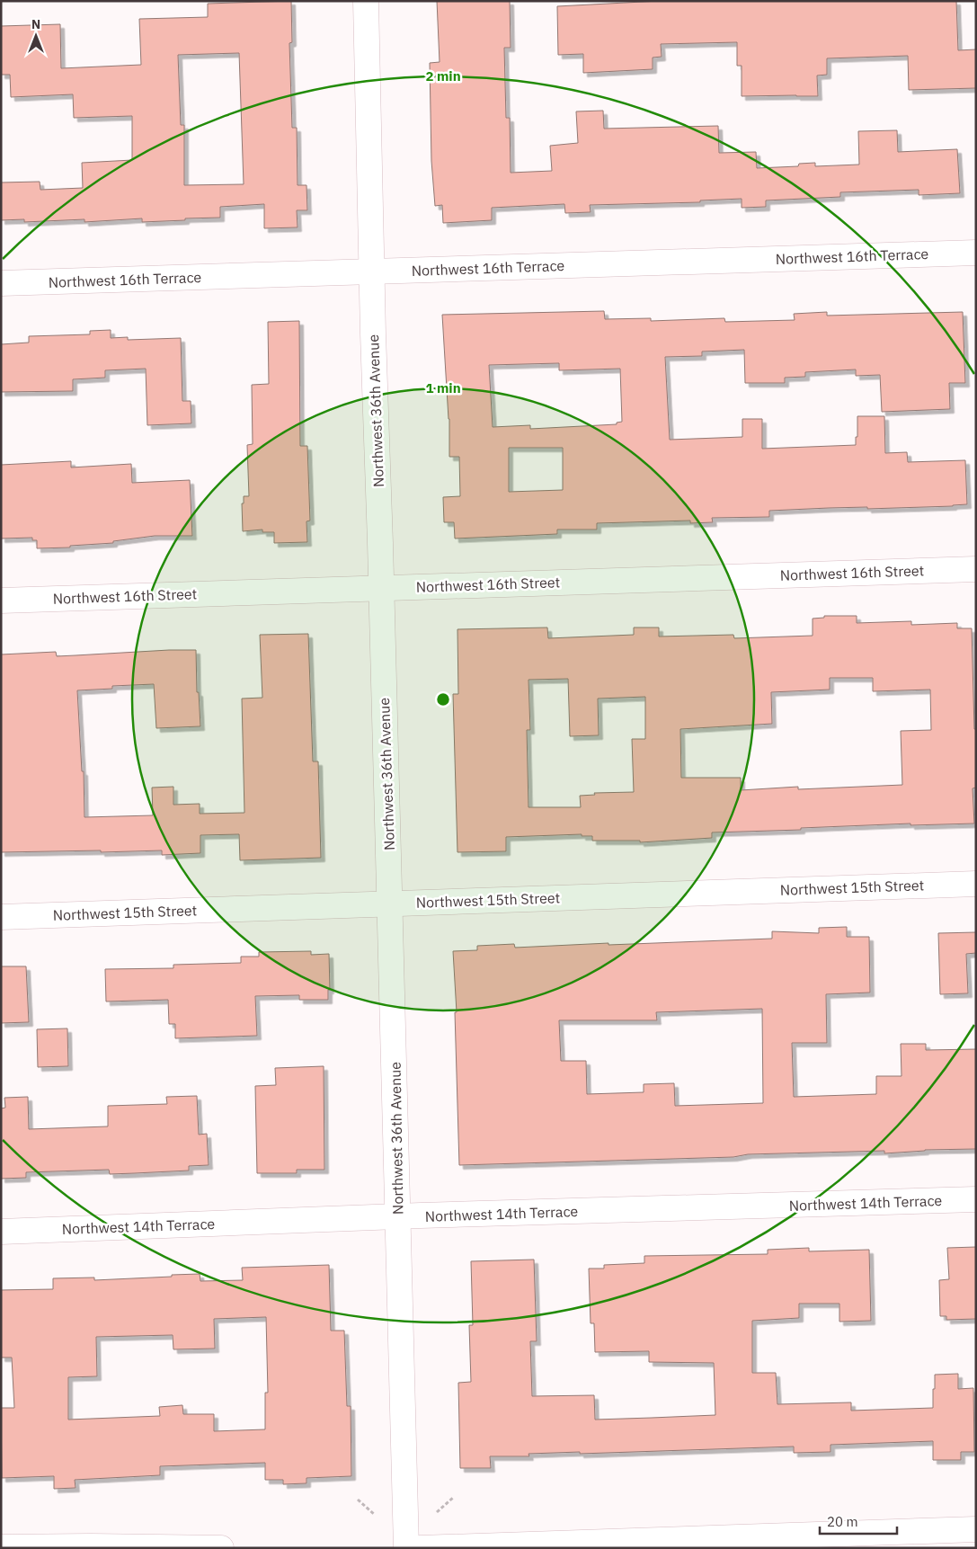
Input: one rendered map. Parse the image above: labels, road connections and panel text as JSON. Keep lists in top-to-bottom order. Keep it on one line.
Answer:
{"streets":{"street":["Northwest 16th Terrace","Northwest 36th Avenue","Northwest 16th Street","Northwest 15th Street","Northwest 14th Terrace"]},"crossings":[["Northwest 16th Terrace","Northwest 36th Avenue"],["Northwest 36th Avenue","Northwest 16th Street"],["Northwest 36th Avenue","Northwest 15th Street"],["Northwest 36th Avenue","Northwest 14th Terrace"]],"scale_bar":"20 m","north":"top","rings":["2 min","1 min"]}
